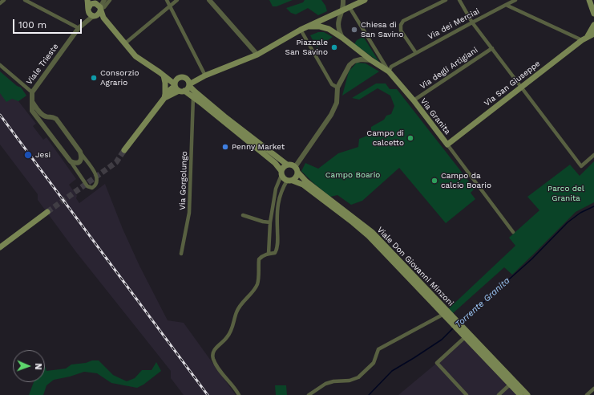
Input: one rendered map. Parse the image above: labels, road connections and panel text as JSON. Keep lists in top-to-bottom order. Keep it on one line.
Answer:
{"streets":{"main road":["Viale Trieste","Via San Giuseppe","Via Granita","Viale Don Giovanni Minzoni"],"street":["Via dei Merciai","Via degli Artigiani","Via Gorgolungo"]},"crossings":[["Via dei Merciai","Via Granita"],["Via degli Artigiani","Via Granita"],["Via San Giuseppe","Via Granita"],["Via Gorgolungo","Viale Don Giovanni Minzoni"]],"water":["Torrente Granita"],"parks":["Campo Boario","Parco del Granita"],"places":["Chiesa di San Savino","Piazzale San Savino","Consorzio Agrario","Campo di calcetto","Penny Market","Jesi","Campo da calcio Boario"],"scale_bar":"100 m","north":"right"}
